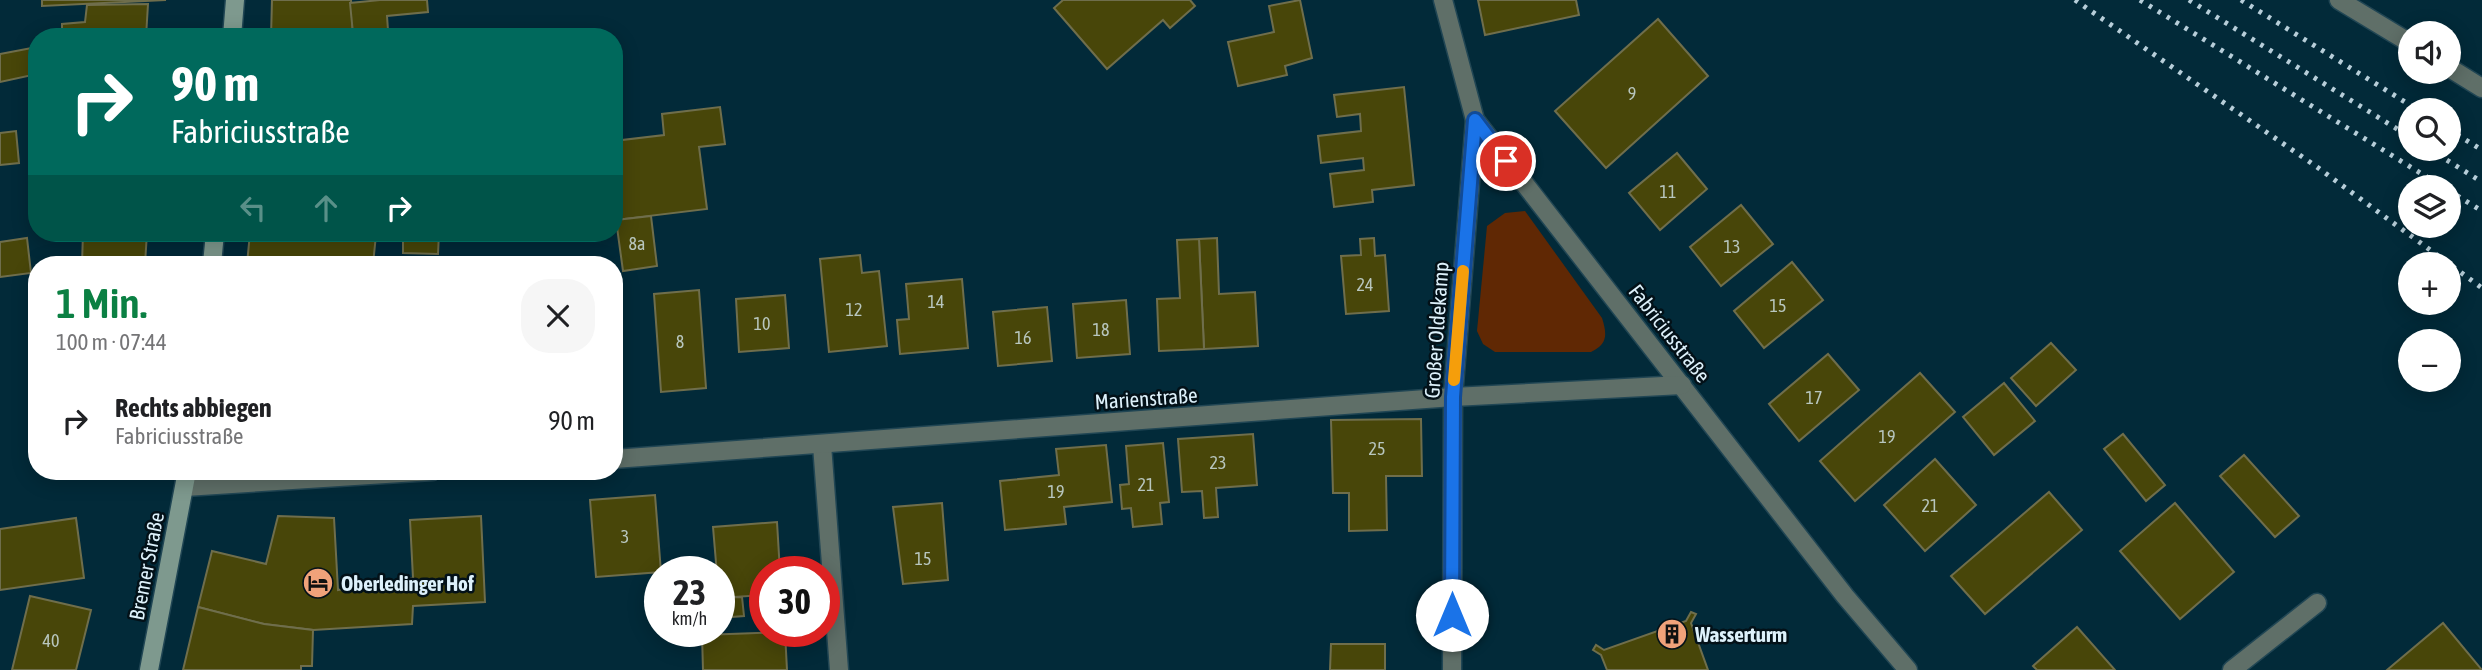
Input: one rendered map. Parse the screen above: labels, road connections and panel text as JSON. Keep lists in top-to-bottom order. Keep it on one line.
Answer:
{"streets":{"main road":["Bremer Straße"],"street":["Großer Oldekamp","Fabriciusstraße","Marienstraße"]},"crossings":[["Großer Oldekamp","Fabriciusstraße"],["Großer Oldekamp","Marienstraße"],["Fabriciusstraße","Marienstraße"]],"places":{"hotel":["Oberledinger Hof"],"building":["Wasserturm"]},"house_numbers":["9","11","8a","13","24","14","15","12","10","18","16","8","17","19","25","23","21","19","21","3","15","40"],"page":{"map_buttons":["+","−"],"turn":["90 m","Fabriciusstraße"],"heading":["1 Min.","100 m · 07:44"],"list":[{"name":"Rechts abbiegen","note":"Fabriciusstraße","value":"90 m"}],"speed":"23 km/h","limit":"30"}}
